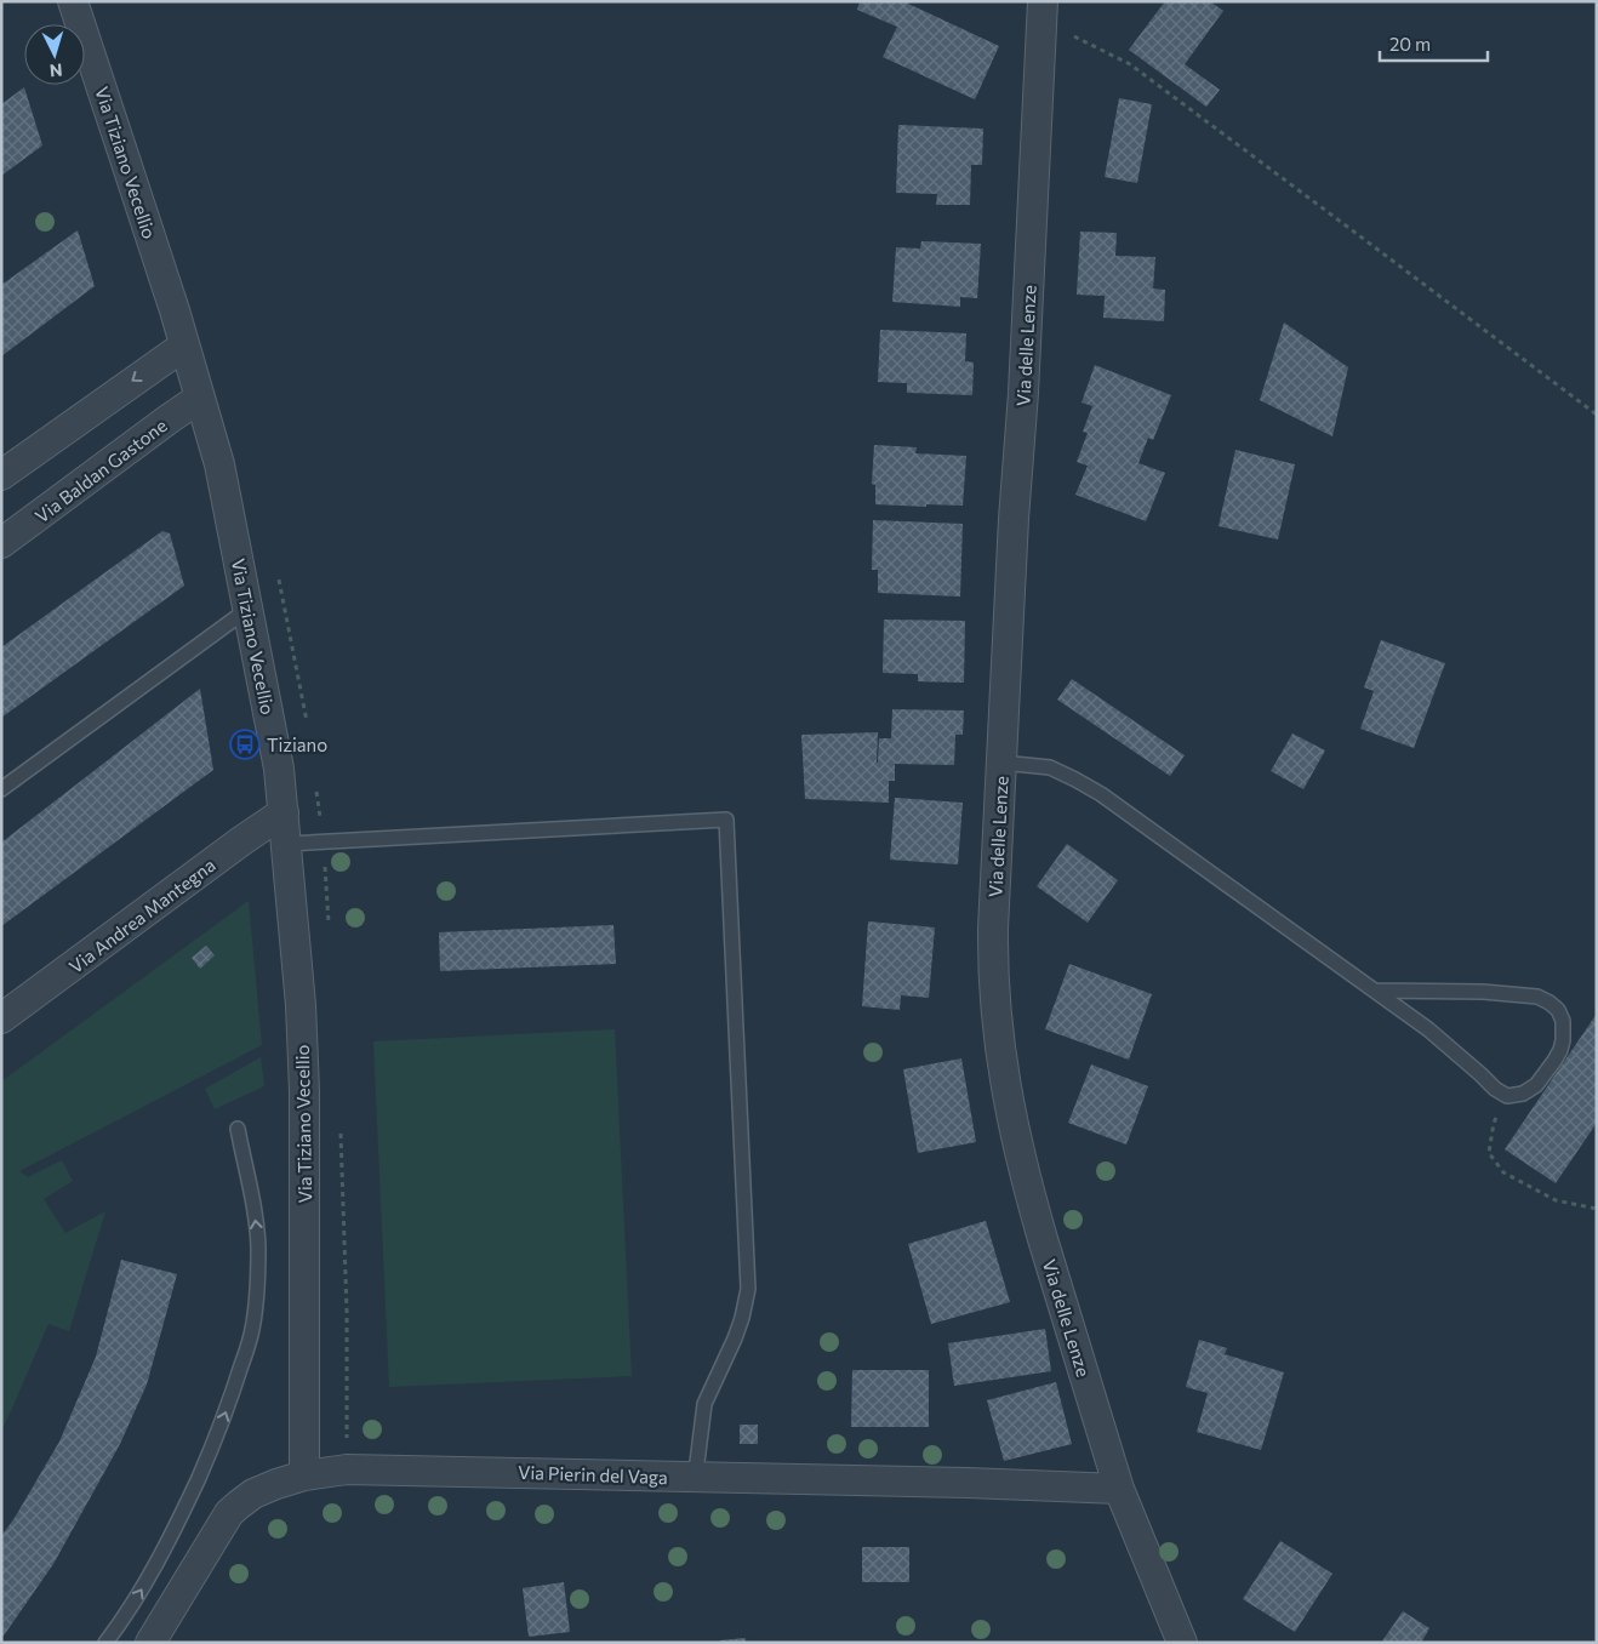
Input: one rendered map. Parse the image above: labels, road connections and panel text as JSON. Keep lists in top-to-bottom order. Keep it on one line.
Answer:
{"streets":{"street":["Via Tiziano Vecellio","Via delle Lenze","Via Baldan Gastone","Via Andrea Mantegna","Via Pierin del Vaga"]},"crossings":[["Via Tiziano Vecellio","Via Baldan Gastone"],["Via Tiziano Vecellio","Via Andrea Mantegna"],["Via Tiziano Vecellio","Via Pierin del Vaga"],["Via delle Lenze","Via Pierin del Vaga"]],"places":{"bus stop":["Tiziano"]},"scale_bar":"20 m","north":"bottom"}
